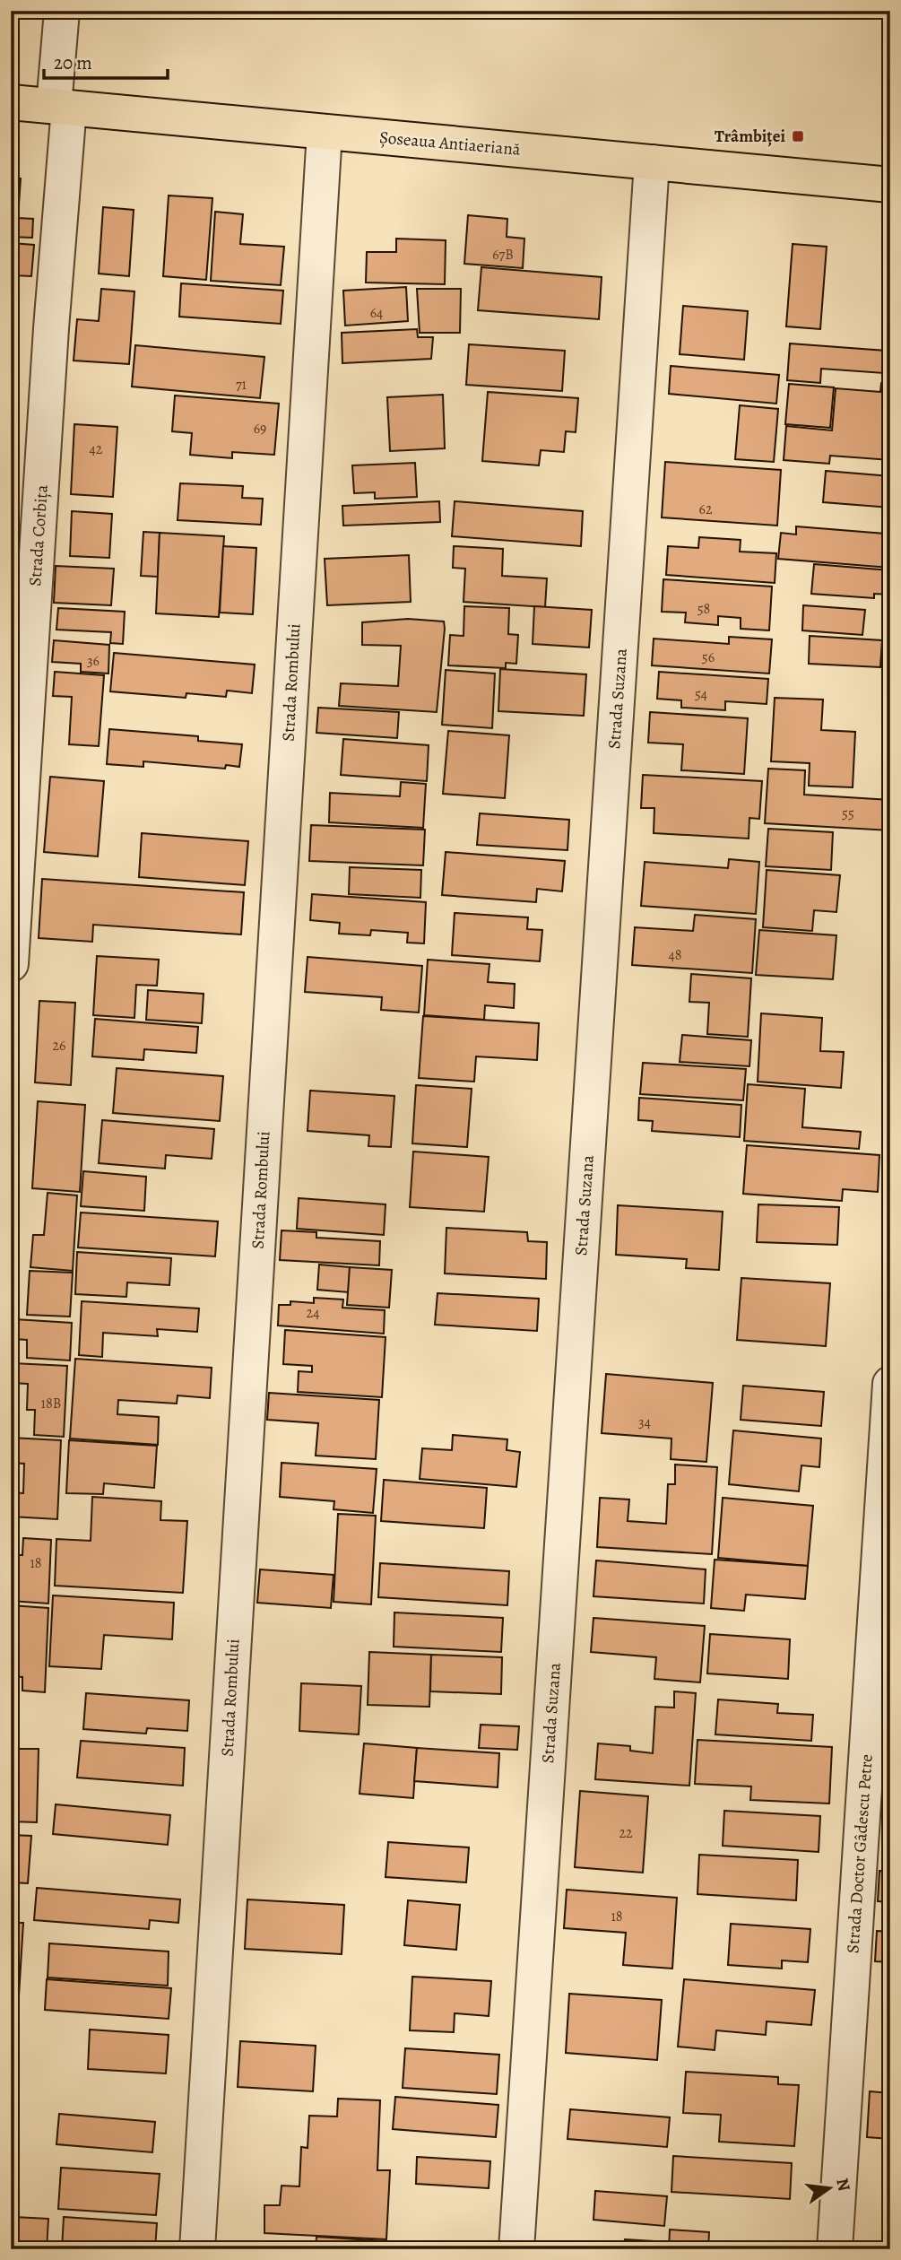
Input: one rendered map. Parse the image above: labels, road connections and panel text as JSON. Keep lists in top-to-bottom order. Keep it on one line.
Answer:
{"streets":{"main road":["Șoseaua Antiaeriană"],"street":["Strada Corbița","Strada Rombului","Strada Suzana","Strada Doctor Gâdescu Petre"]},"crossings":[["Șoseaua Antiaeriană","Strada Corbița"],["Șoseaua Antiaeriană","Strada Rombului"],["Șoseaua Antiaeriană","Strada Suzana"]],"places":{"transit":["Trâmbiței"]},"house_numbers":["67B","64","71","69","42","62","58","56","36","54","55","48","26","24","18B","34","18","22","18"],"scale_bar":"20 m","north":"right"}
